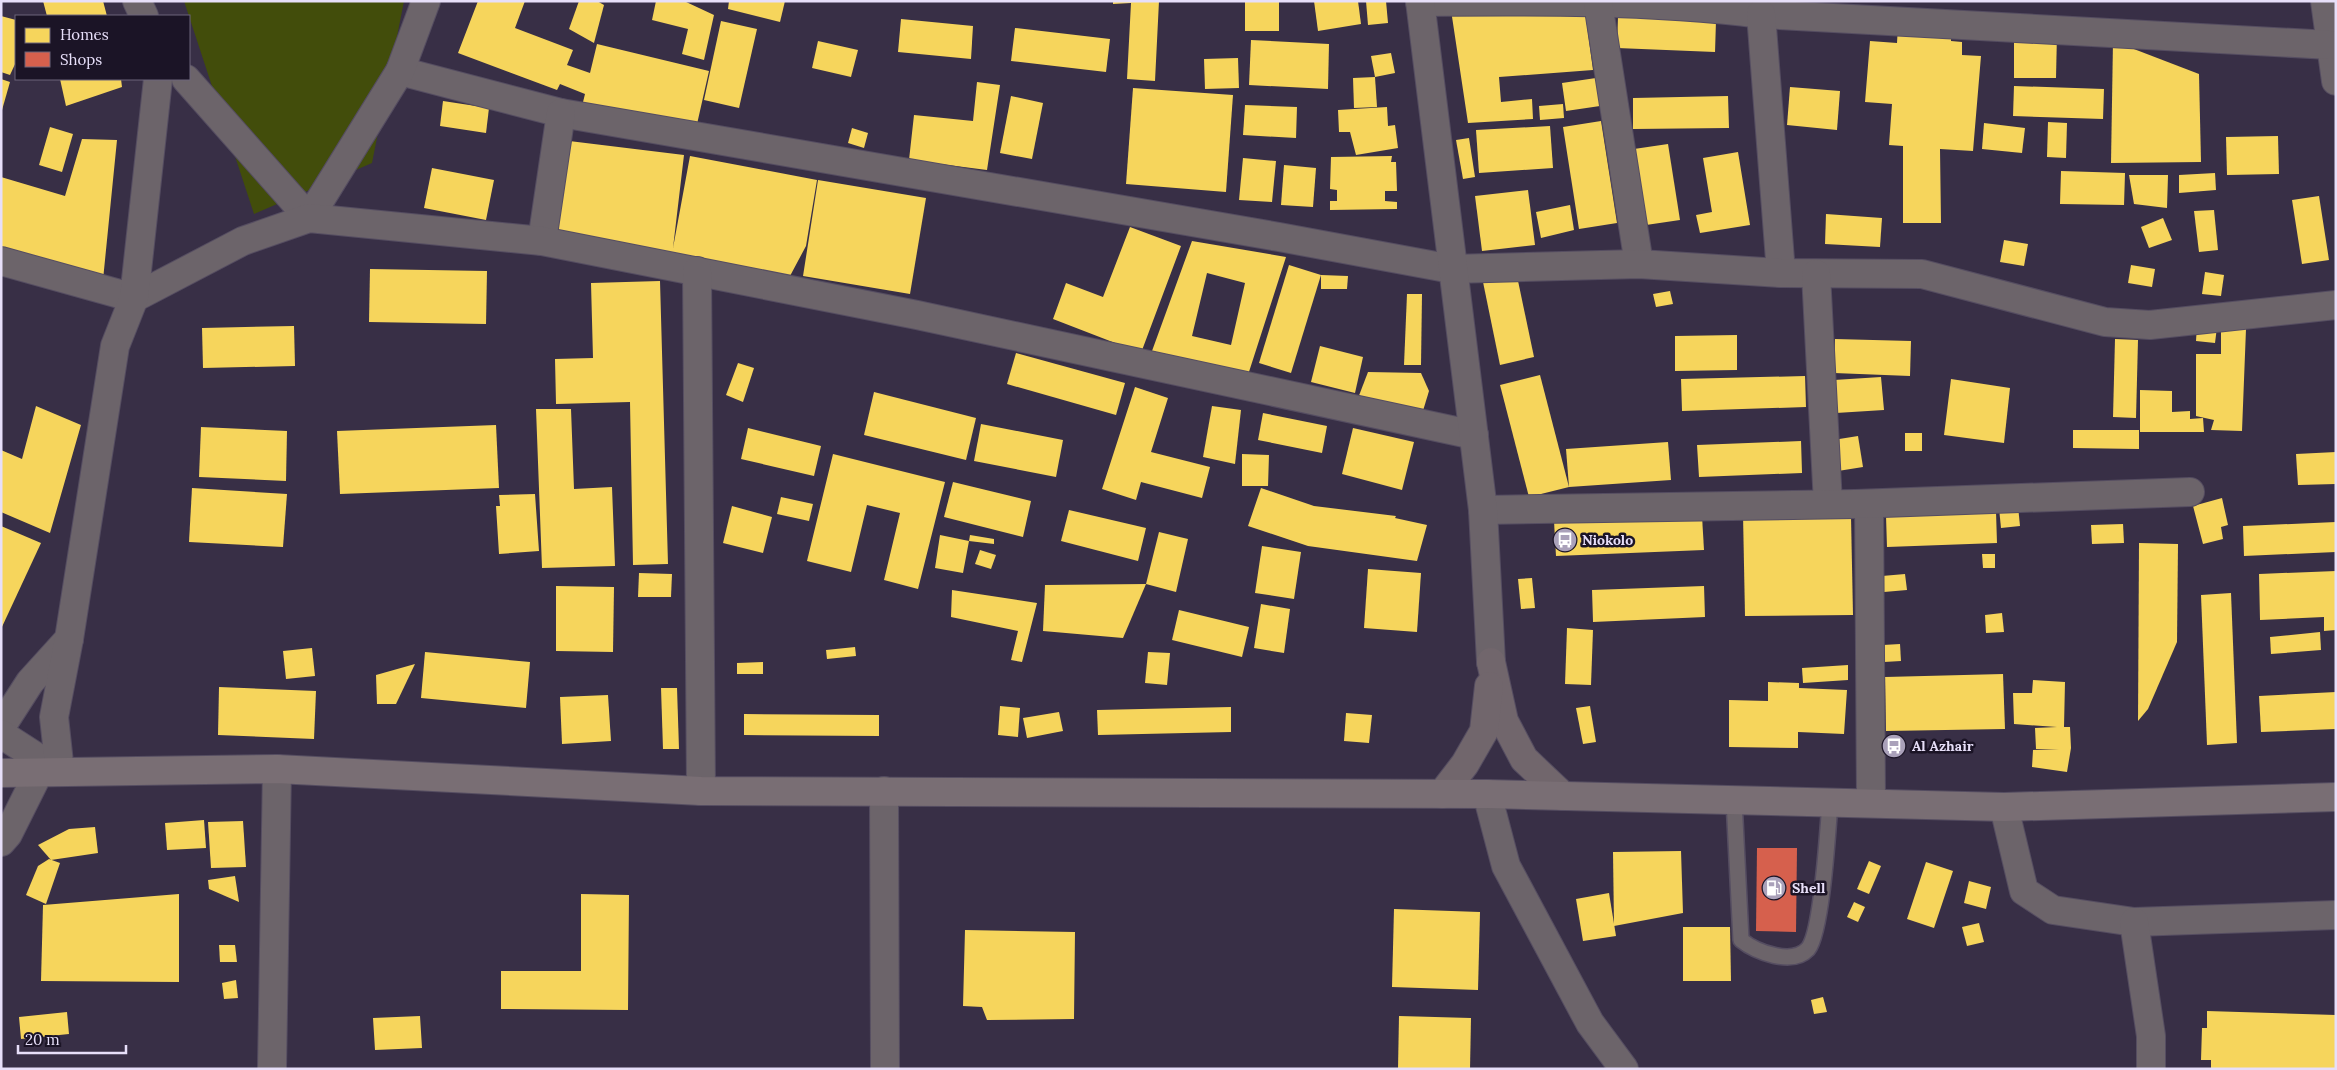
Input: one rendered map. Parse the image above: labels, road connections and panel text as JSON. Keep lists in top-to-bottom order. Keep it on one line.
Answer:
{"places":{"bus stop":["Niokolo","Al Azhair"],"fuel station":["Shell"]},"legend":["Homes","Shops"],"scale_bar":"20 m"}
